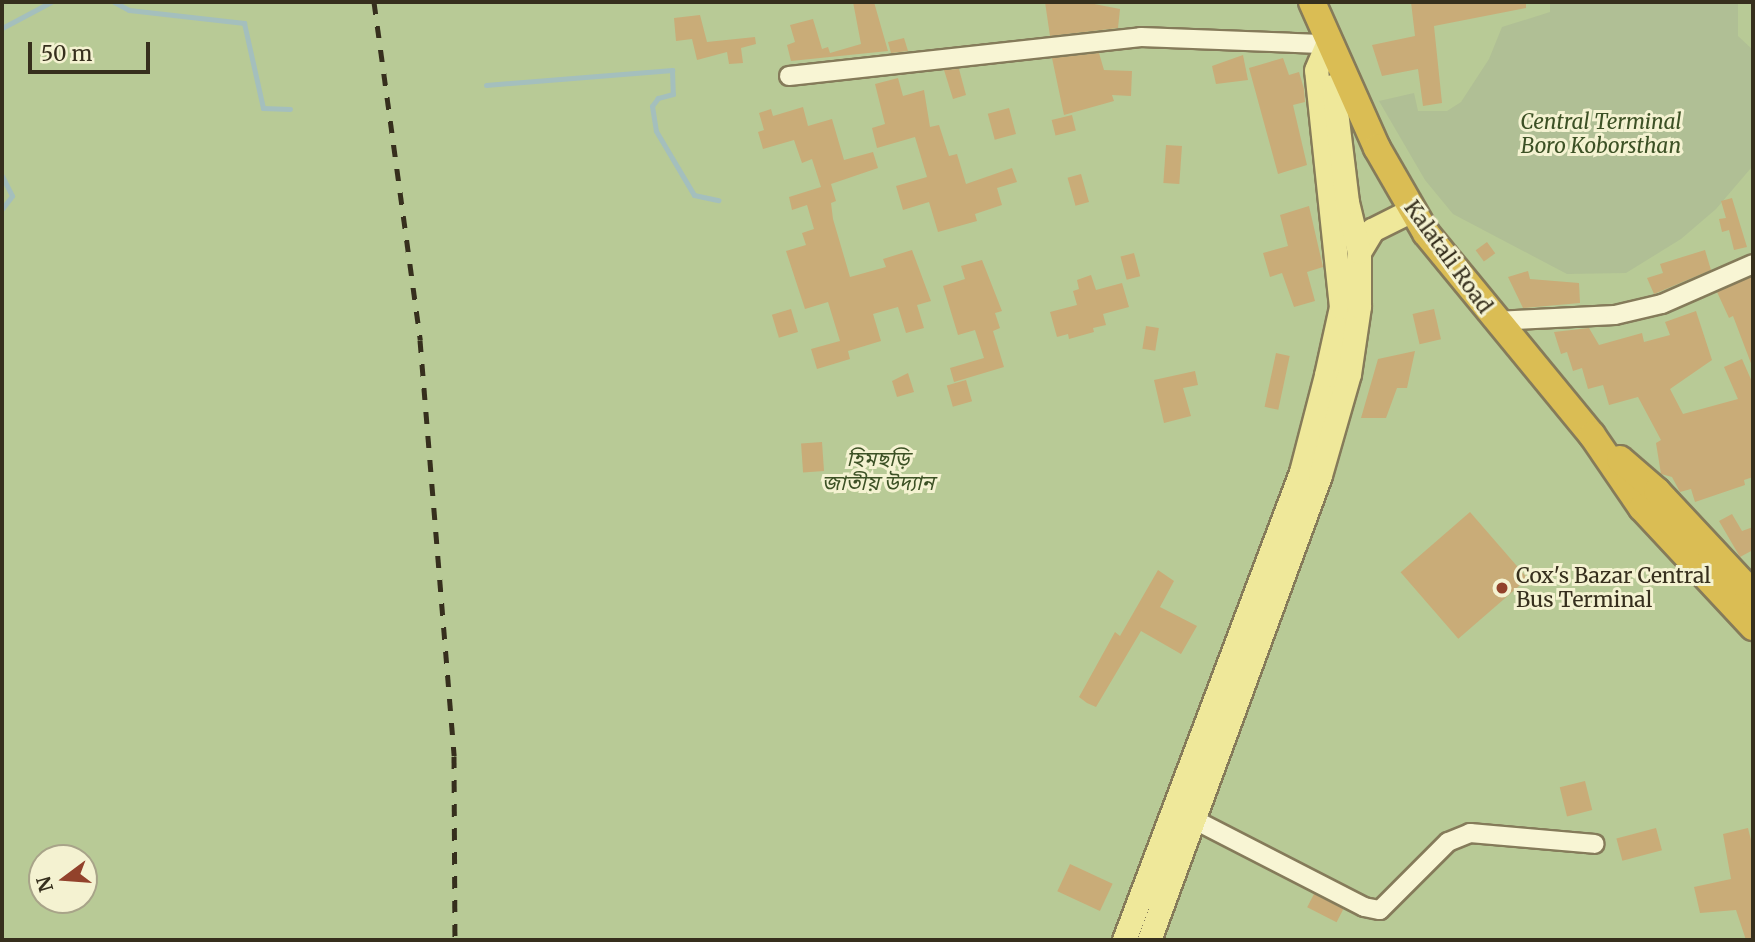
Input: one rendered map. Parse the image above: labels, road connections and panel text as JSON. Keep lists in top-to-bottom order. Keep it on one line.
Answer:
{"streets":{"highway":["Kalatali Road"]},"parks":["Central Terminal Boro Koborsthan","হিমছড়ি জাতীয় উদ্যান"],"places":["Cox's Bazar Central Bus Terminal"],"scale_bar":"50 m","north":"left"}
